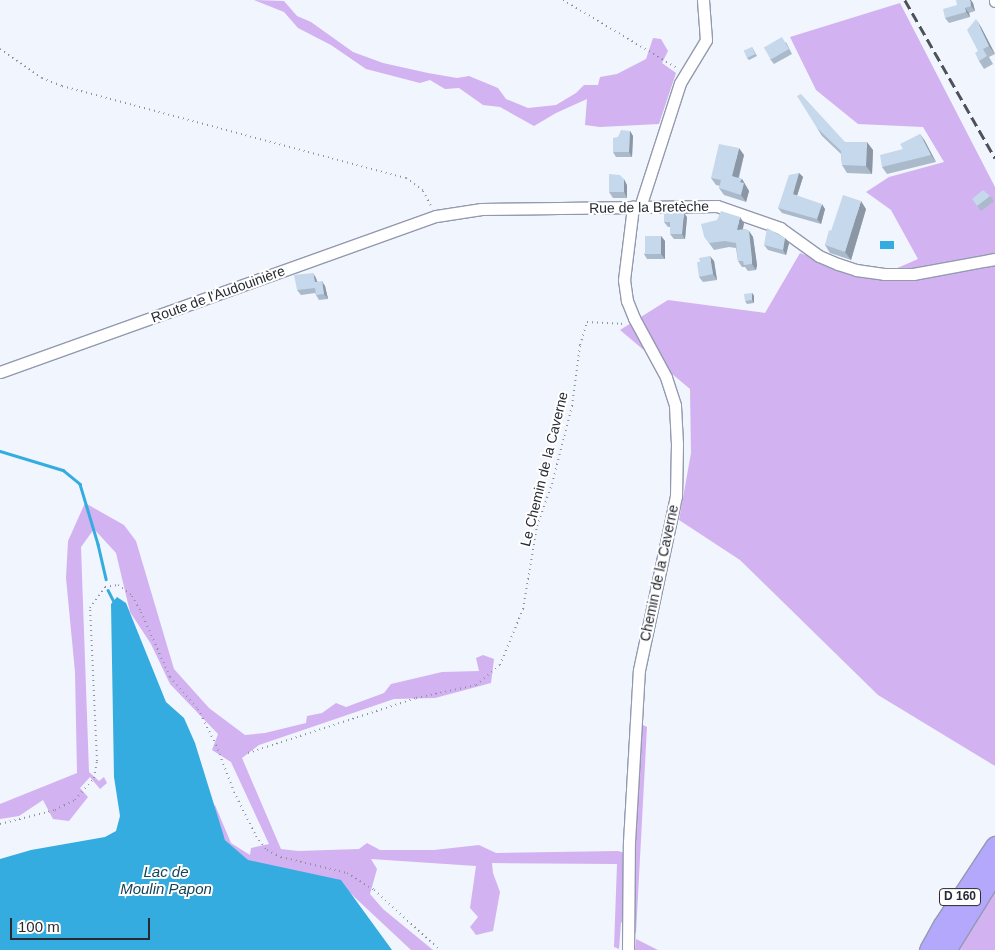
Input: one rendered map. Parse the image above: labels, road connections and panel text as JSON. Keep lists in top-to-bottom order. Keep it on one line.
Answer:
{"streets":{"highway":["D 160"],"street":["Rue de la Bretèche","Route de l'Audouinière","Chemin de la Caverne"],"path":["Le Chemin de la Caverne"]},"crossings":[["Rue de la Bretèche","Route de l'Audouinière"],["Rue de la Bretèche","Chemin de la Caverne"],["Le Chemin de la Caverne","Chemin de la Caverne"]],"water":["Lac de Moulin Papon"],"scale_bar":"100 m"}
